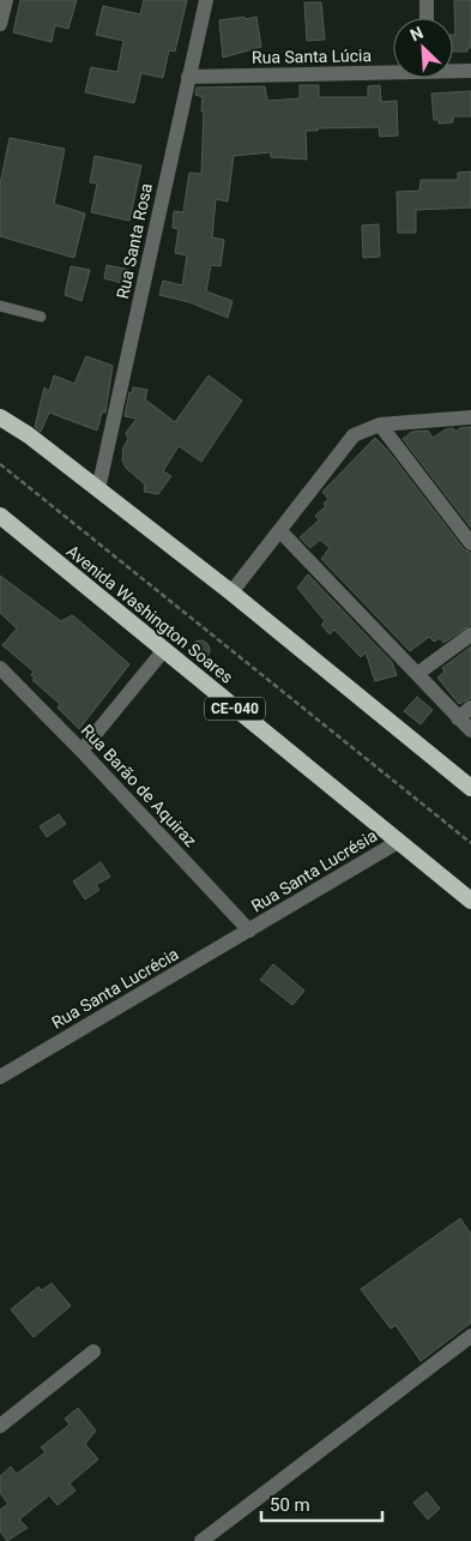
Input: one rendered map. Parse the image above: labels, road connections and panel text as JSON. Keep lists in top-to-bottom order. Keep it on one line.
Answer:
{"streets":{"highway":["Avenida Washington Soares","CE-040"],"street":["Rua Santa Lúcia","Rua Santa Rosa","Rua Barão de Aquiraz","Rua Santa Lucrésia","Rua Santa Lucrécia"]},"crossings":[["Rua Santa Lúcia","Rua Santa Rosa"],["Avenida Washington Soares","Rua Santa Lucrésia"],["Rua Barão de Aquiraz","Rua Santa Lucrésia"],["Rua Barão de Aquiraz","Rua Santa Lucrécia"],["Rua Santa Lucrésia","Rua Santa Lucrécia"]],"scale_bar":"50 m","north":"top left"}
